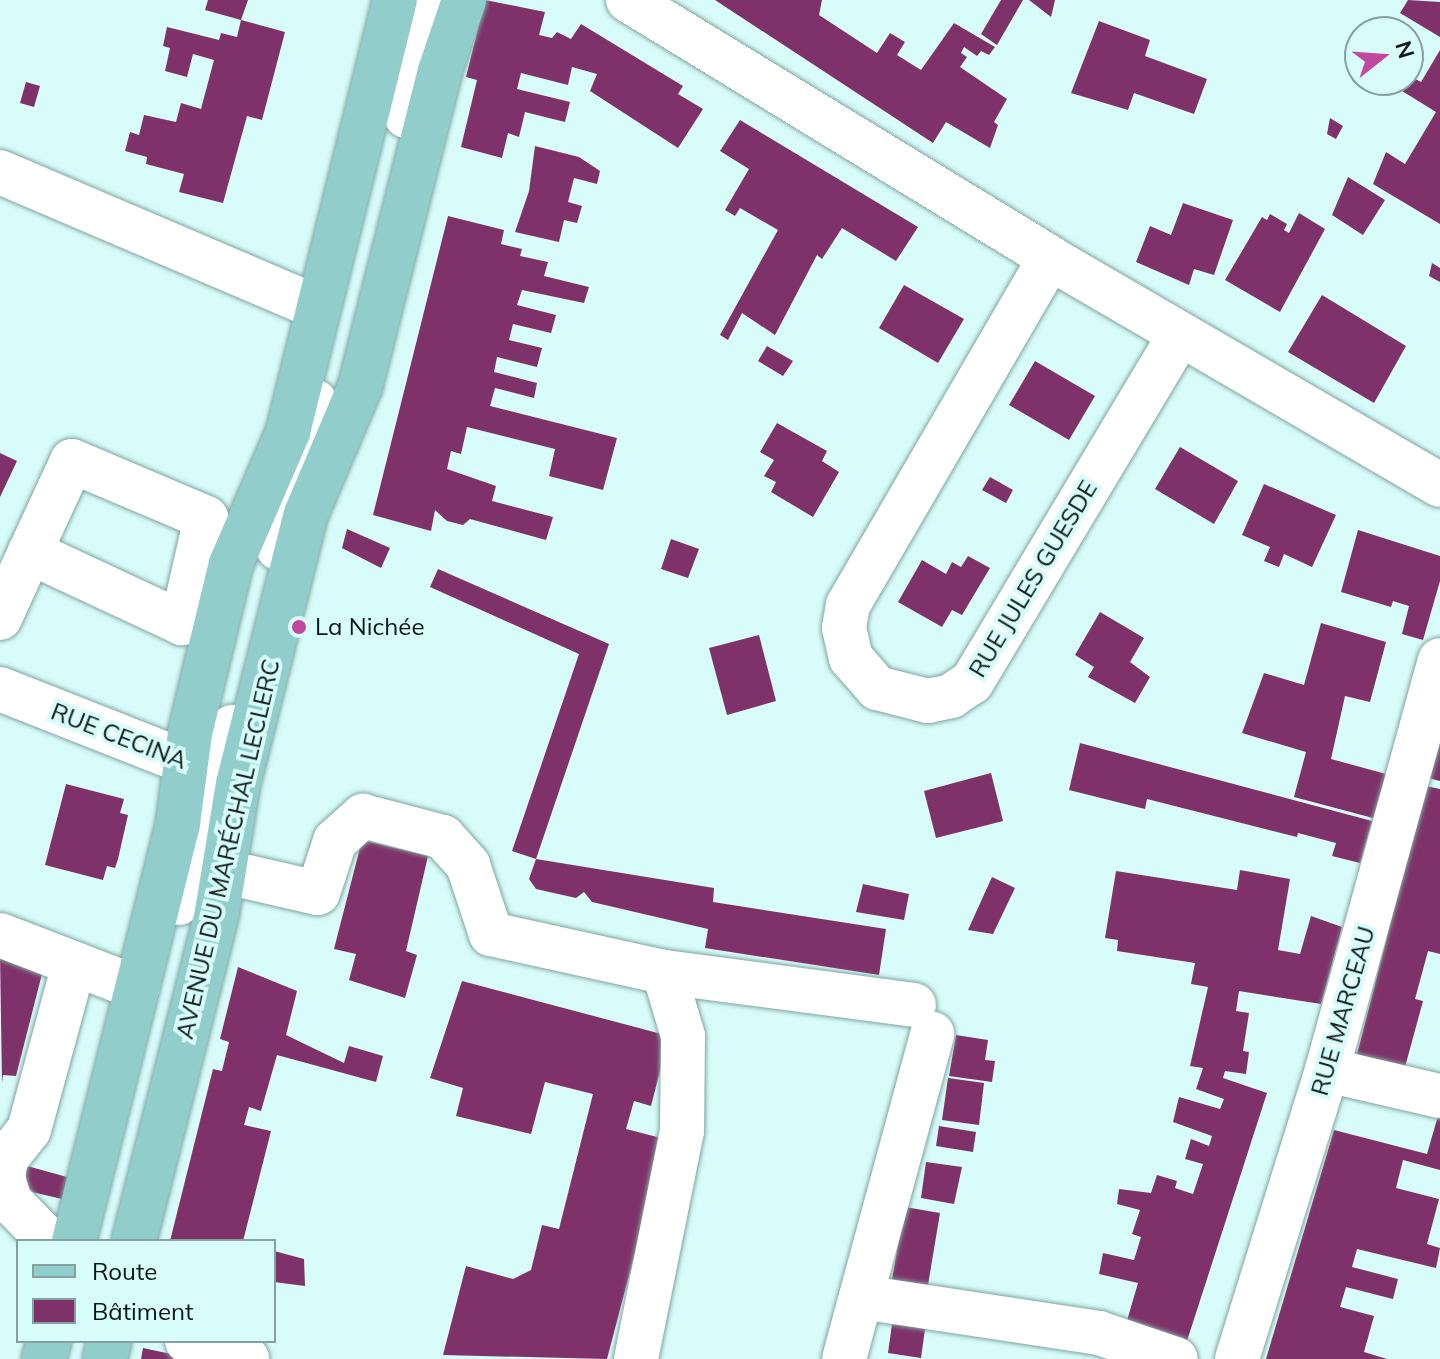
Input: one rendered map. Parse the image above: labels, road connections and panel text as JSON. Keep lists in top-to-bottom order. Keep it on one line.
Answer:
{"streets":{"main road":["AVENUE DU MARÉCHAL LECLERC"],"street":["RUE JULES GUESDE","RUE CECINA","RUE MARCEAU"]},"crossings":[["RUE CECINA","AVENUE DU MARÉCHAL LECLERC"]],"places":["La Nichée"],"legend":["Route","Bâtiment"],"north":"right"}
